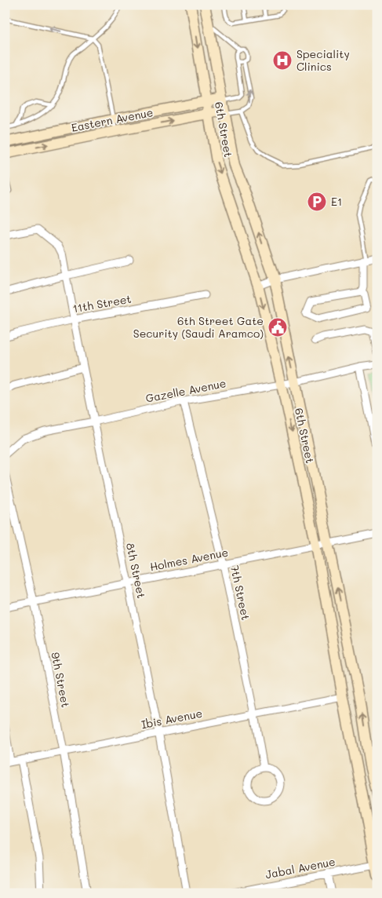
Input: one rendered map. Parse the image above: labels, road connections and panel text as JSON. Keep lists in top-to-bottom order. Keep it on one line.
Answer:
{"streets":{"main road":["Eastern Avenue","6th Street"],"street":["11th Street","Gazelle Avenue","Holmes Avenue","8th Street","7th Street","9th Street","Ibis Avenue","Jabal Avenue"]},"crossings":[["Eastern Avenue","6th Street"],["6th Street","Gazelle Avenue"],["6th Street","Holmes Avenue"],["6th Street","Ibis Avenue"],["6th Street","Jabal Avenue"],["11th Street","8th Street"],["Gazelle Avenue","8th Street"],["Gazelle Avenue","7th Street"],["Holmes Avenue","8th Street"],["Holmes Avenue","7th Street"],["Holmes Avenue","9th Street"],["8th Street","Ibis Avenue"],["7th Street","Ibis Avenue"],["9th Street","Ibis Avenue"]],"places":{"hospital":["Speciality Clinics"],"parking":["E1"],"public building":["6th Street Gate Security (Saudi Aramco)"]}}
